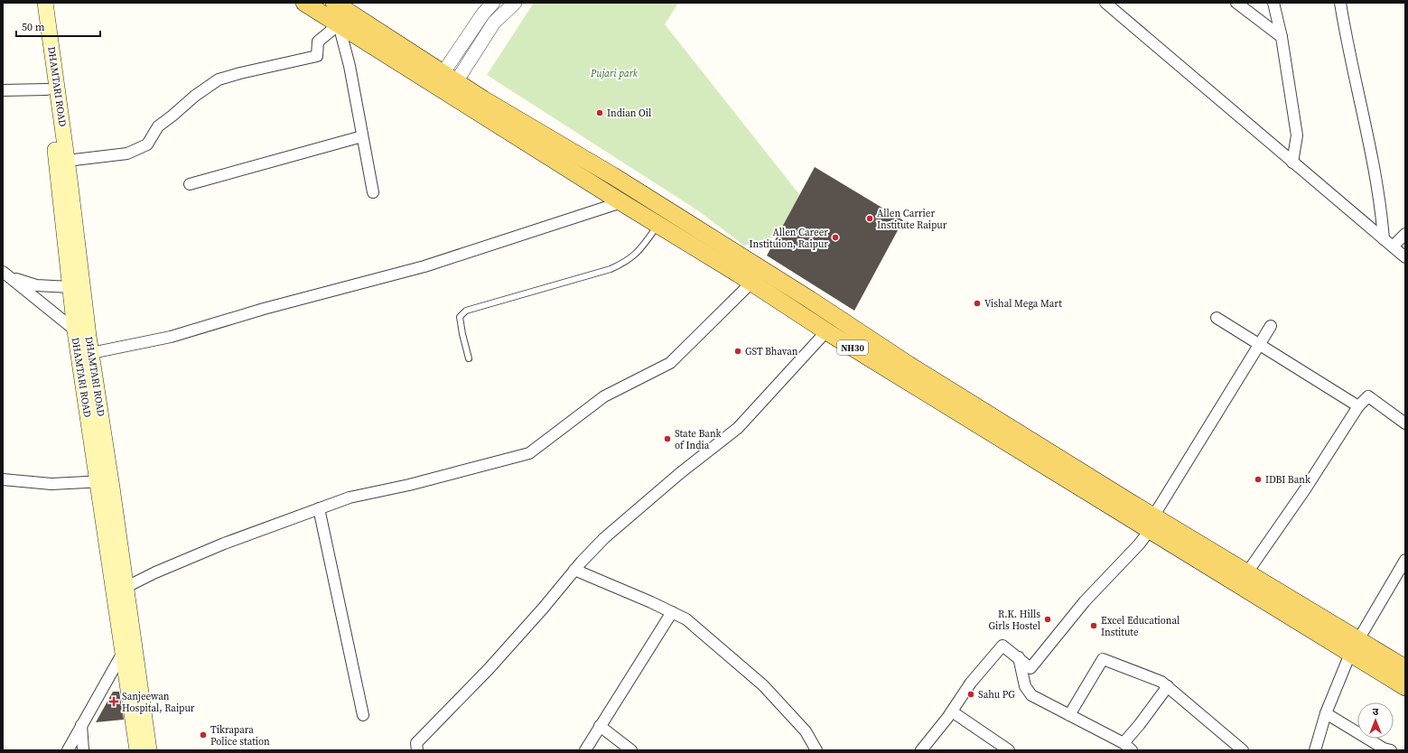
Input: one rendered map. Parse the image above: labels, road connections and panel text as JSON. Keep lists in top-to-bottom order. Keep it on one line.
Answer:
{"streets":{"main road":["DHAMTARI ROAD","NH30"]},"parks":["Pujari park"],"places":{"other":["Indian Oil","Allen Carrier Institute Raipur","Allen Career Instituion, Raipur","Vishal Mega Mart","GST Bhavan","State Bank of India","IDBI Bank","R.K. Hills Girls Hostel","Excel Educational Institute","Sahu PG","Tikrapara Police station"],"health":["Sanjeewan Hospital, Raipur"]},"scale_bar":"50 m","north":"top"}
